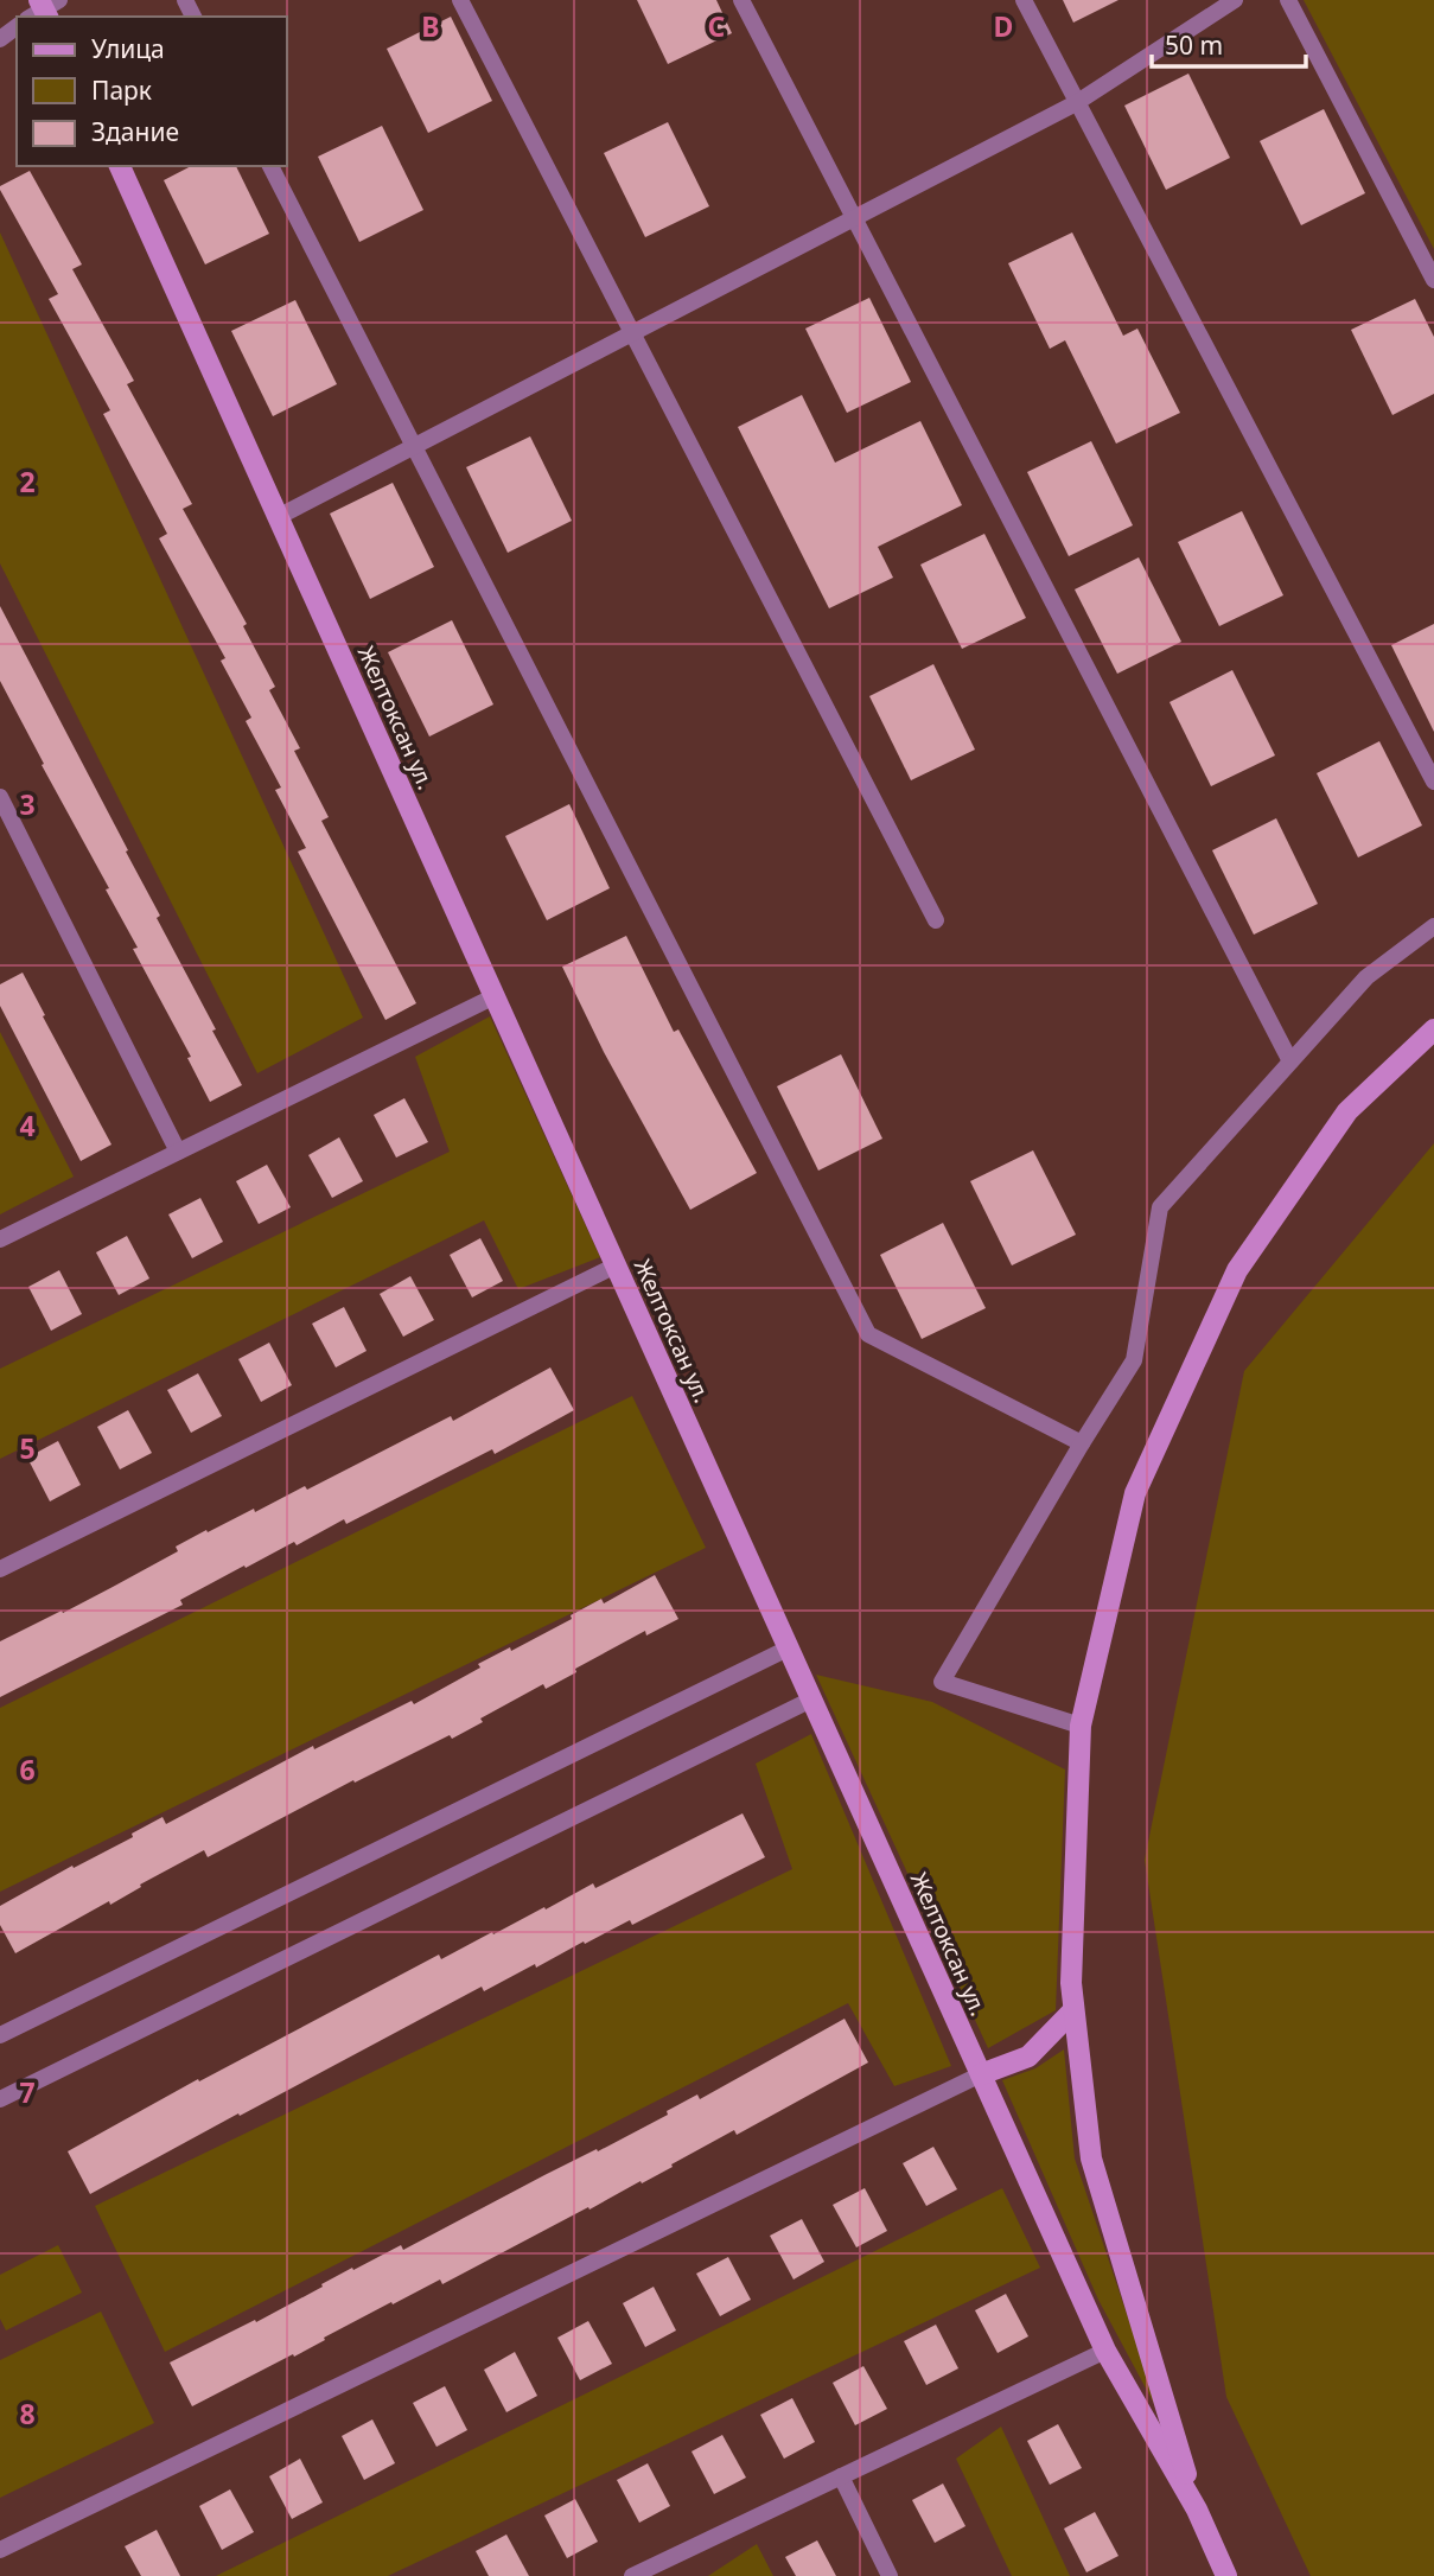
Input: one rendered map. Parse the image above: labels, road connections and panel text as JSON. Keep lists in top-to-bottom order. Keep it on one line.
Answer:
{"streets":{"street":["Желтоксан ул."]},"legend":["Улица","Парк","Здание"],"scale_bar":"50 m","grid":{"columns":["B","C","D"],"rows":["2","3","4","5","6","7","8"]}}
